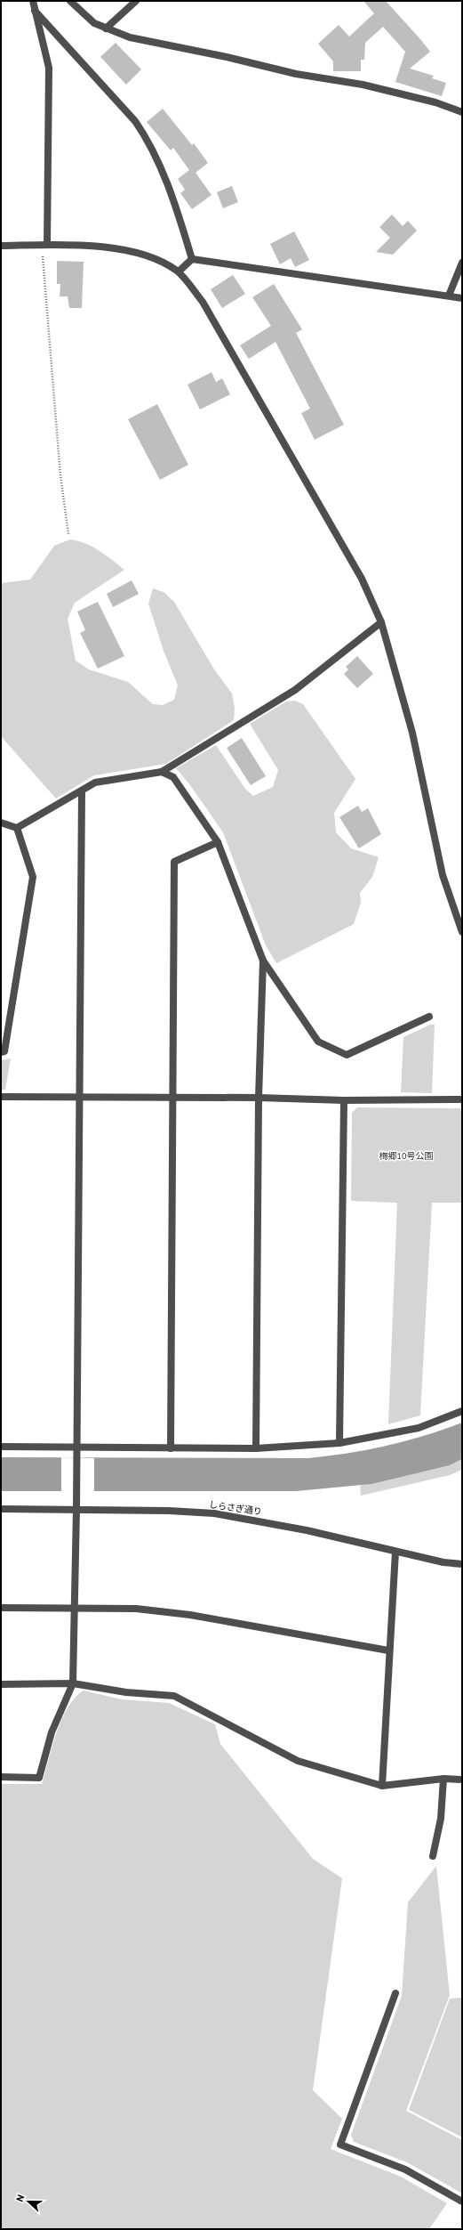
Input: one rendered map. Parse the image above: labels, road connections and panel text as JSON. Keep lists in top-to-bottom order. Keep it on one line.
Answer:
{"streets":{"street":["しらさぎ通り"]},"parks":["梅郷10号公園"],"north":"left"}
